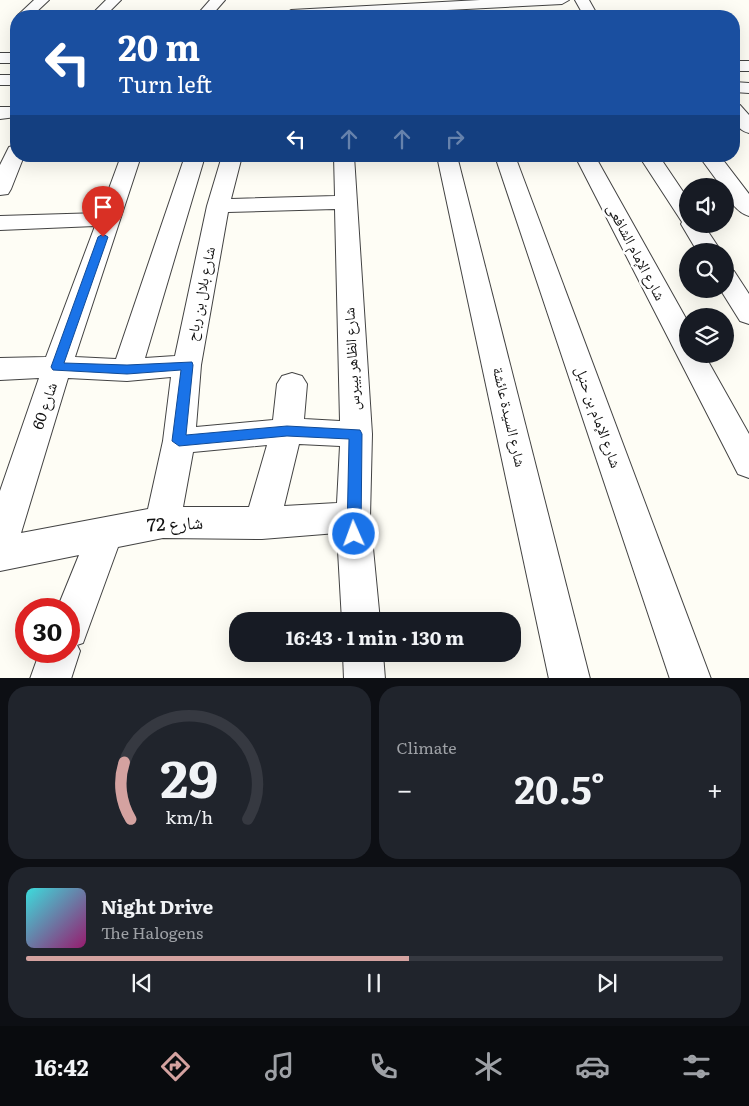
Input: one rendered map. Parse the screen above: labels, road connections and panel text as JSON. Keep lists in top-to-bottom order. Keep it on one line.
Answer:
{"streets":{"street":["شارع الإمام الشافعى","شارع بلال بن رباح","شارع الظاهر بيبرس","شارع 60","شارع السيدة عائشة","شارع الإمام بن حنبل","شارع 72"]},"crossings":[["شارع بلال بن رباح","شارع 72"],["شارع الظاهر بيبرس","شارع 72"]],"page":{"turn":["20 m","Turn left"],"limit":"30","trip":"16:43 · 1 min · 130 m","tile":"Climate","heat":["−","20.5°","+"],"song":["Night Drive","The Halogens"],"tabs":"16:42","gauge":["29","km/h"]}}
